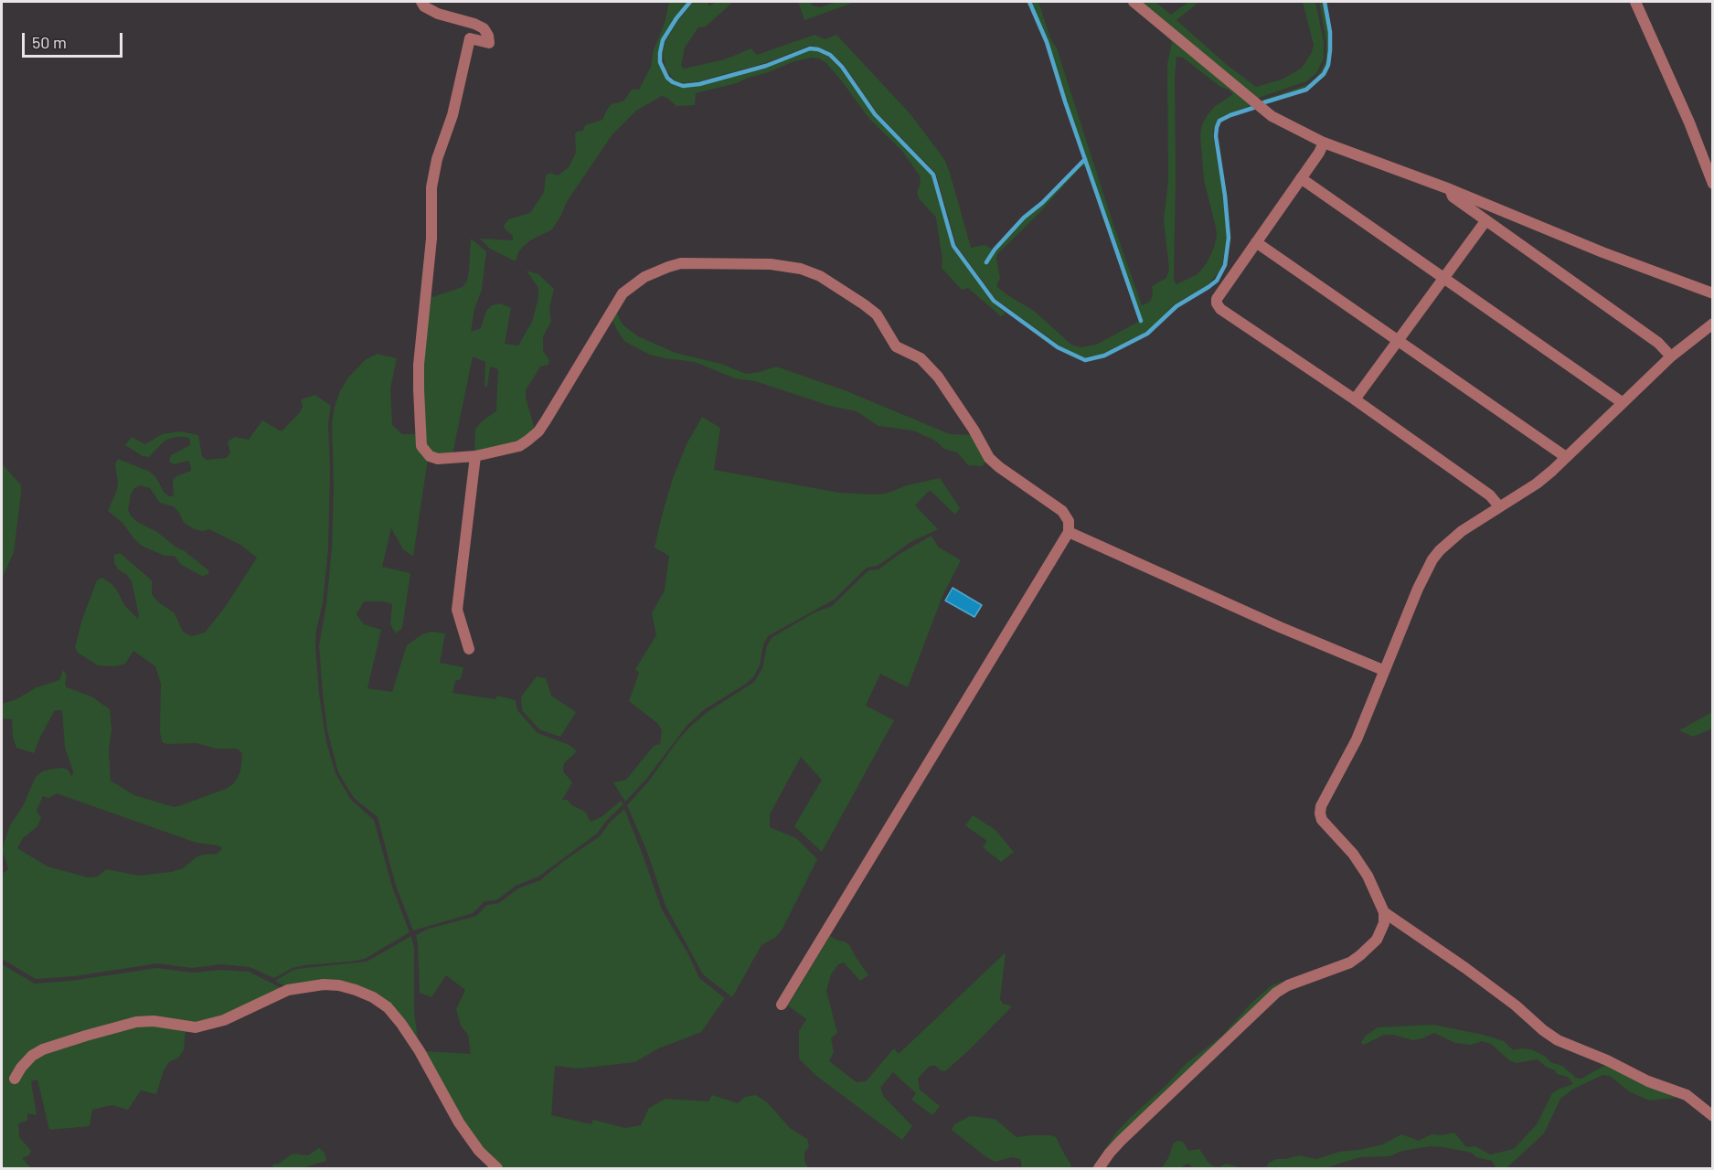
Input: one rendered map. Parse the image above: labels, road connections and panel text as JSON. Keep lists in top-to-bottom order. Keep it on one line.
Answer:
{"scale_bar":"50 m"}
